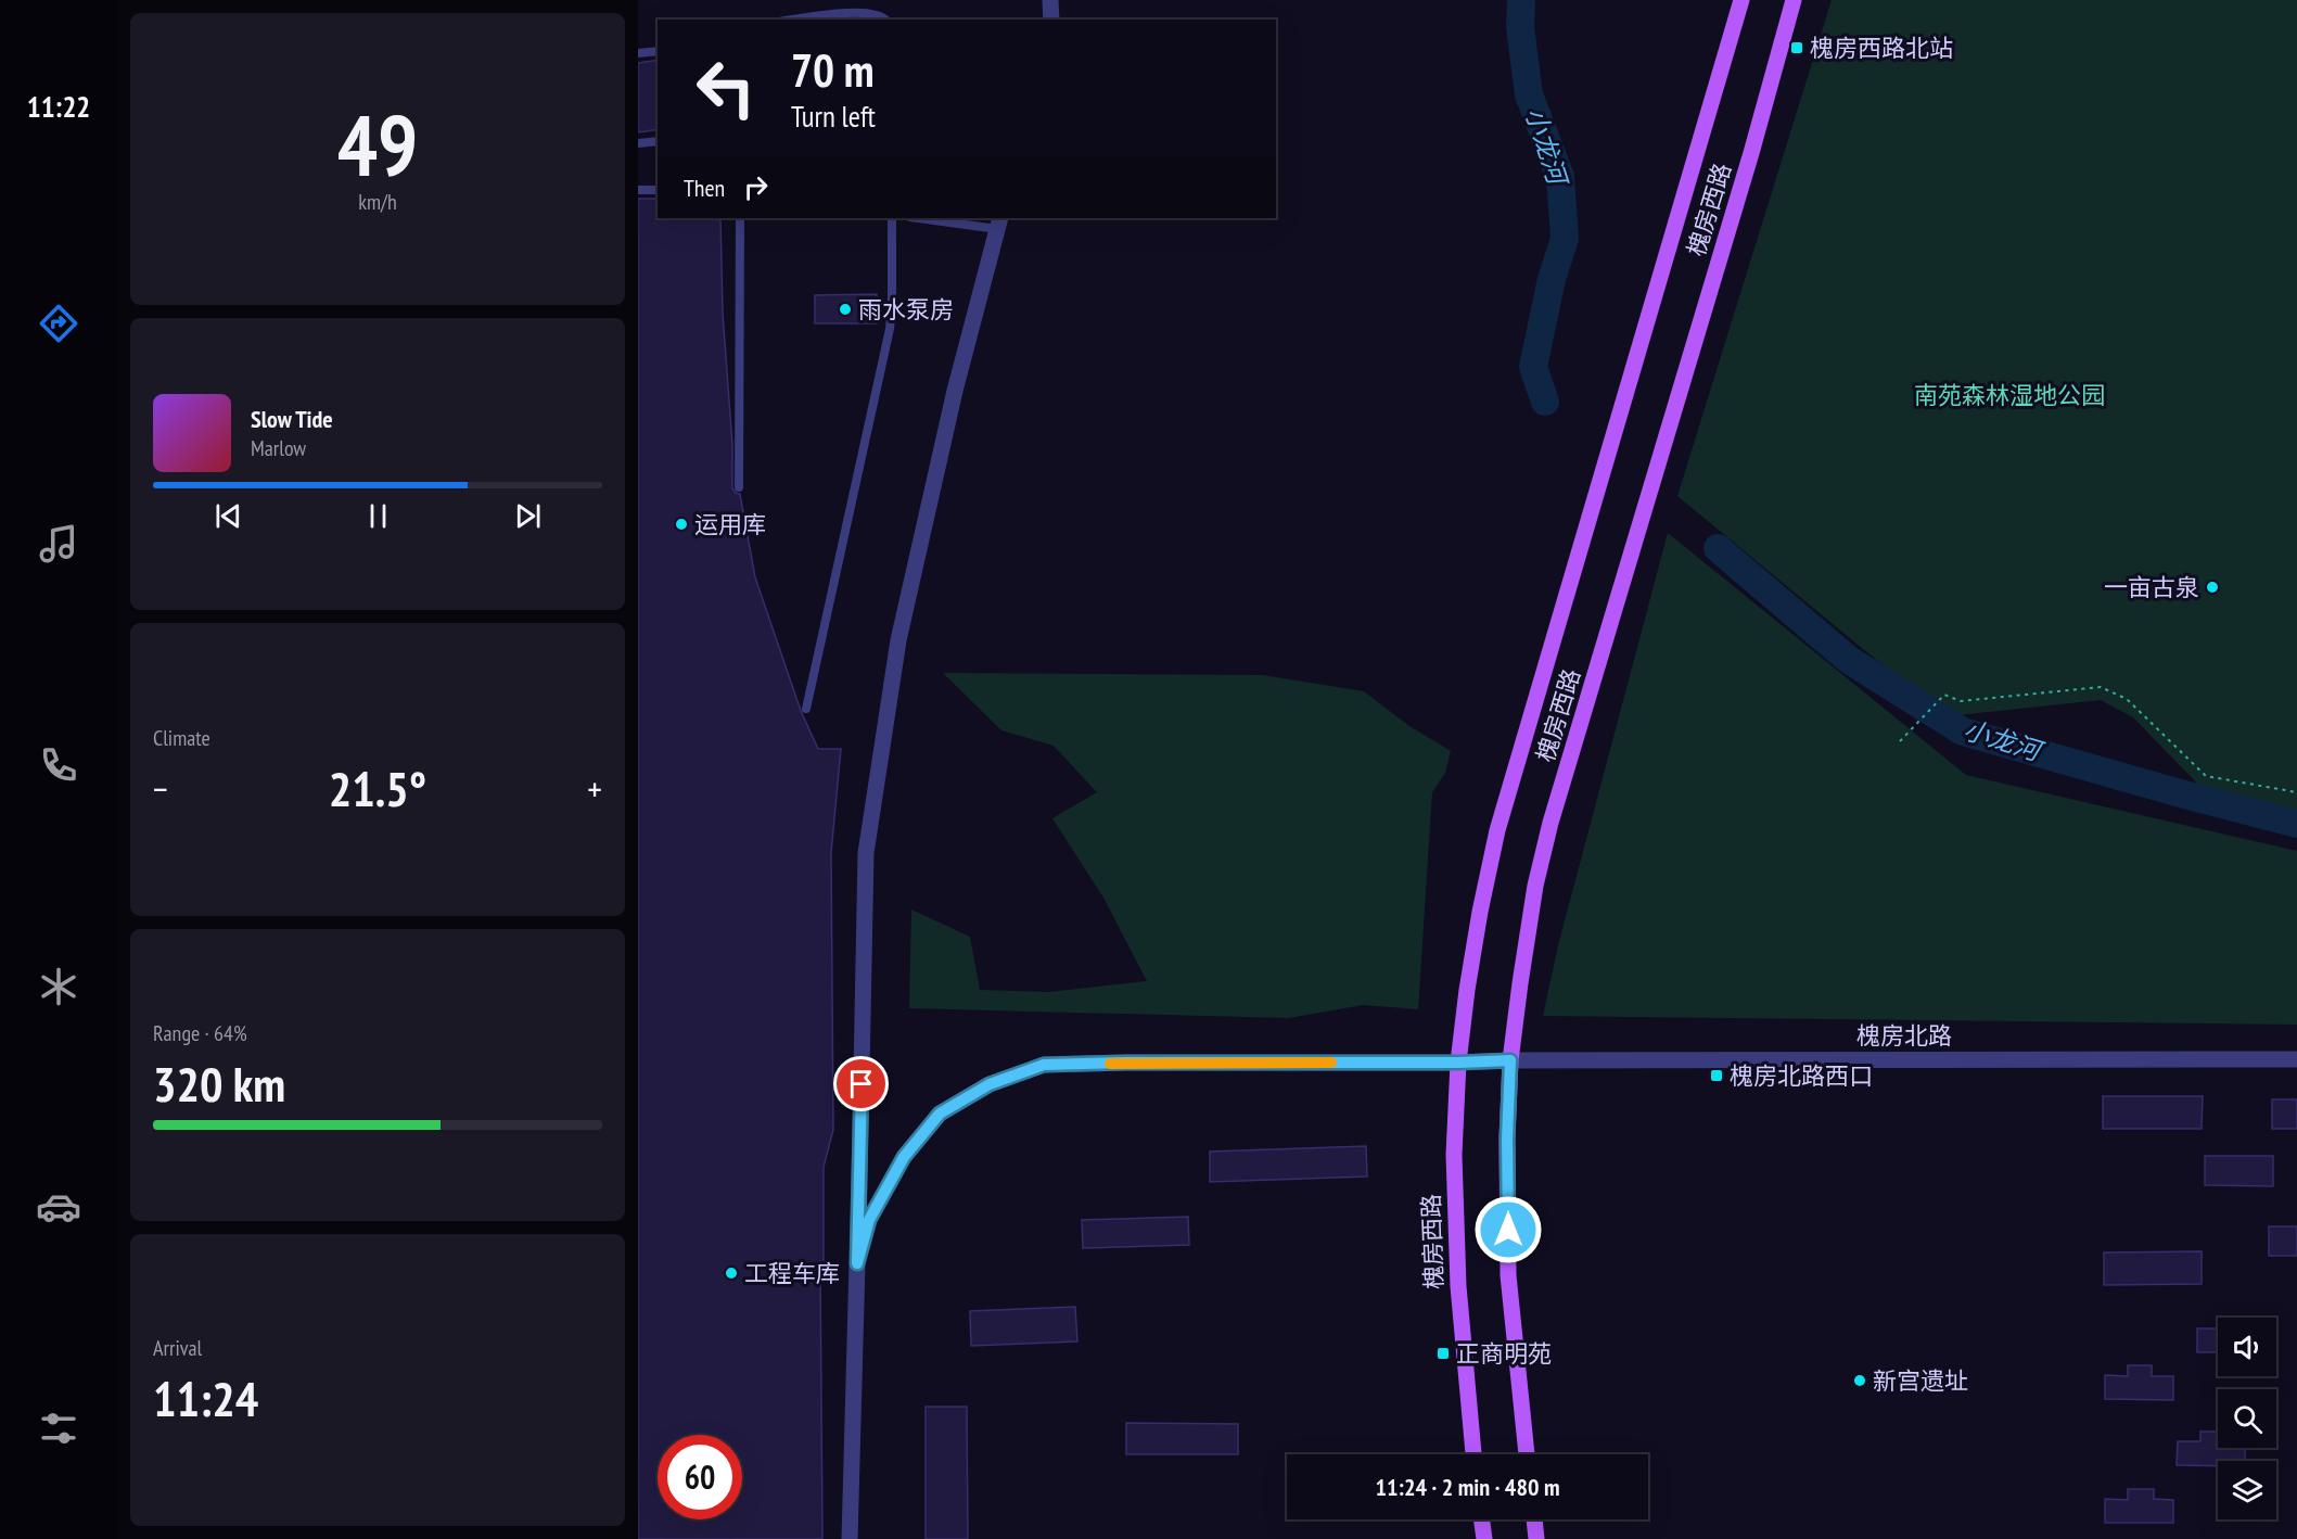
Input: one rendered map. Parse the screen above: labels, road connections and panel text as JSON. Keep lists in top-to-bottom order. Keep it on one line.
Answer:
{"streets":{"main road":["槐房西路"],"street":["槐房北路"]},"crossings":[["槐房西路","槐房北路"]],"water":["小龙河"],"parks":["南苑森林湿地公园"],"places":{"transit":["槐房西路北站","槐房北路西口","正商明苑"],"other":["雨水泵房","运用库","一亩古泉","工程车库","新宫遗址"]},"page":{"tabs":"11:22","tile":[["49","km/h"],"Climate",["Range · 64%","320 km"],["Arrival","11:24"]],"turn":["70 m","Turn left"],"then":"Then","song":["Slow Tide","Marlow"],"heat":["−","21.5°","+"],"limit":"60","trip":"11:24 · 2 min · 480 m"}}
